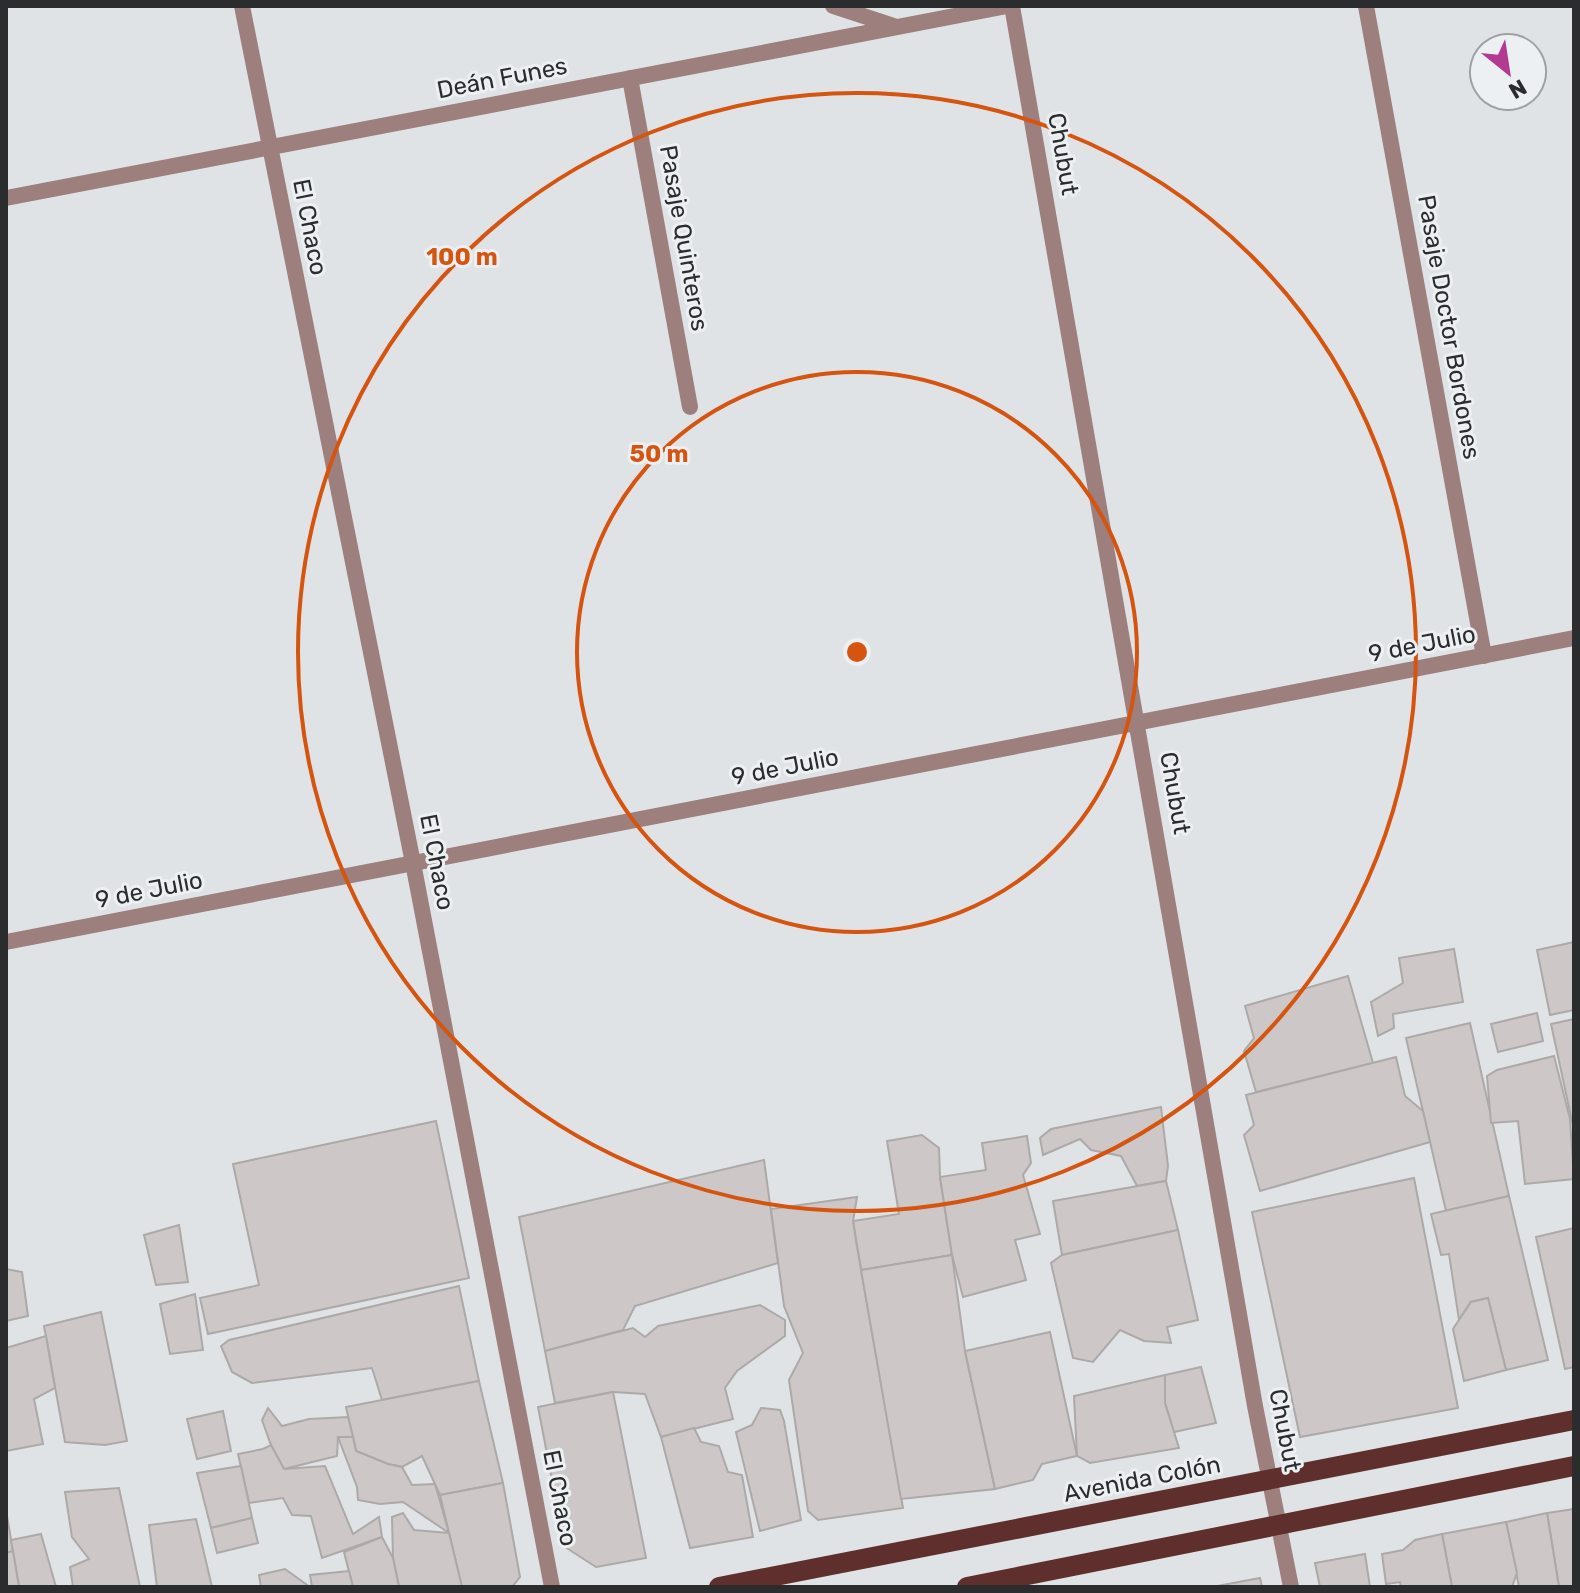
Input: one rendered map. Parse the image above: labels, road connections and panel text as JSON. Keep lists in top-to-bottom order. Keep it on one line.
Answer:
{"streets":{"main road":["Avenida Colón"],"street":["Deán Funes","Chubut","El Chaco","Pasaje Quinteros","Pasaje Doctor Bordones","9 de Julio"]},"crossings":[["Deán Funes","Chubut"],["Deán Funes","El Chaco"],["Deán Funes","Pasaje Quinteros"],["Chubut","9 de Julio"],["Chubut","Avenida Colón"],["El Chaco","9 de Julio"],["Pasaje Doctor Bordones","9 de Julio"]],"north":"bottom right","rings":["100 m","50 m"]}
